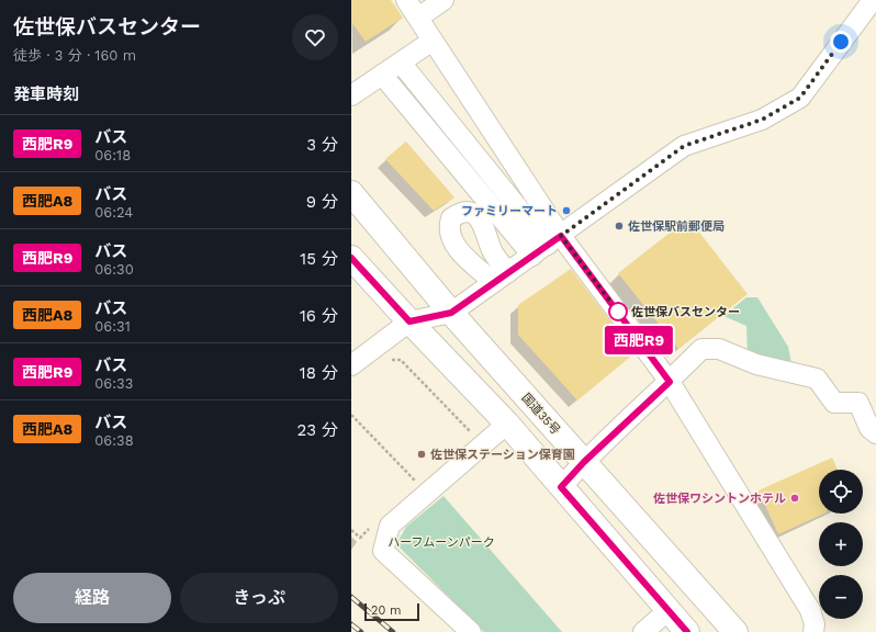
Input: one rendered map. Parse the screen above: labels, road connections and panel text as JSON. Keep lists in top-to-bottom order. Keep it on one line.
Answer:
{"streets":{"highway":["国道35号"]},"parks":["ハーフムーンパーク"],"places":["ファミリーマート","佐世保駅前郵便局","佐世保バスセンター","佐世保ステーション保育園","佐世保ワシントンホテル"],"lines":["bus line 西肥R9"],"scale_bar":"20 m","page":{"heading":[["佐世保バスセンター","徒歩 · 3 分 · 160 m"],"発車時刻"],"on_map":"西肥R9","list":[{"mark":"西肥R9","name":"バス","note":"06:18","value":"3 分"},{"mark":"西肥A8","name":"バス","note":"06:24","value":"9 分"},{"mark":"西肥R9","name":"バス","note":"06:30","value":"15 分"},{"mark":"西肥A8","name":"バス","note":"06:31","value":"16 分"},{"mark":"西肥R9","name":"バス","note":"06:33","value":"18 分"},{"mark":"西肥A8","name":"バス","note":"06:38","value":"23 分"}],"map_buttons":["+","−"],"buttons":["経路","きっぷ"],"scale":"20 m"}}
